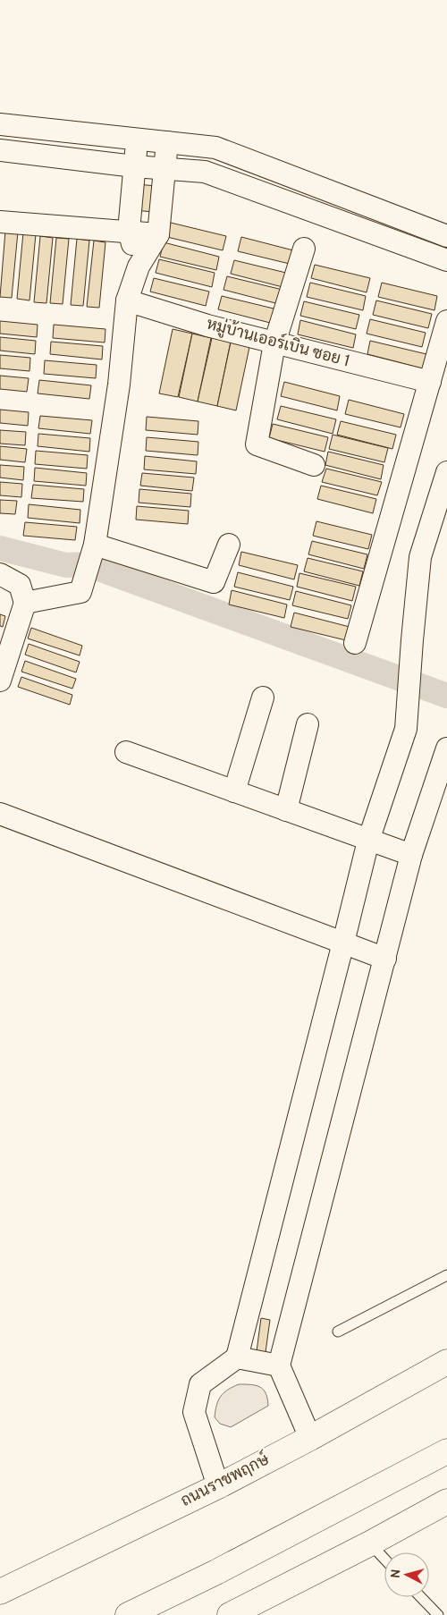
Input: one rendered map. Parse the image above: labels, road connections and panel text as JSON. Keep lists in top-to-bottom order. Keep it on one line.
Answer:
{"streets":{"main road":["ถนนราชพฤกษ์"],"street":["หมู่บ้านเออร์เบิน ซอย 1"]},"north":"left"}
